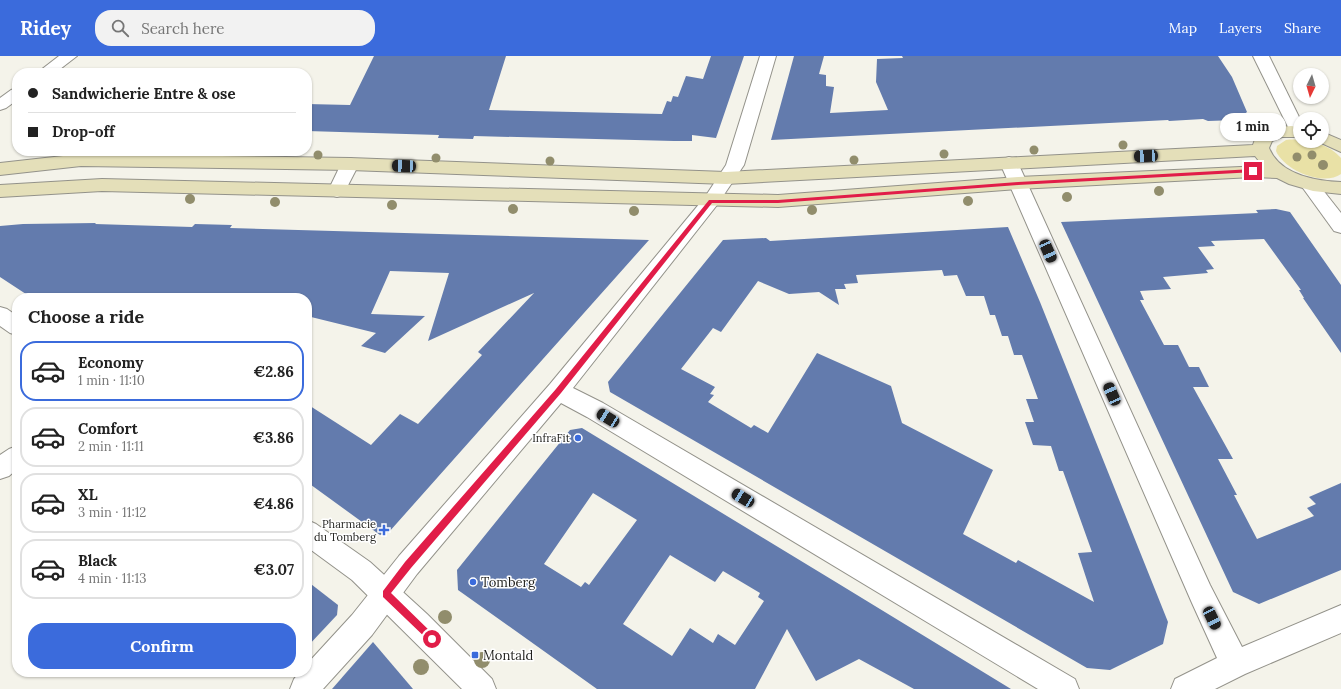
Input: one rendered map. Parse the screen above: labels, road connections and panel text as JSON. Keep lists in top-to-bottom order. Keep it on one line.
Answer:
{"places":{"other":["InfraFit","Tomberg"],"health":["Pharmacie du Tomberg"],"transit":["Montald"]},"north":"bottom","page":{"header":"Ridey","search":"Search here","nav":["Map","Layers","Share"],"banner":["Sandwicherie Entre & ose","Drop-off"],"bubble":"1 min","heading":"Choose a ride","list":[{"name":"Economy","note":"1 min · 11:10","value":"€2.86"},{"name":"Comfort","note":"2 min · 11:11","value":"€3.86"},{"name":"XL","note":"3 min · 11:12","value":"€4.86"},{"name":"Black","note":"4 min · 11:13","value":"€3.07"}],"buttons":"Confirm"}}
